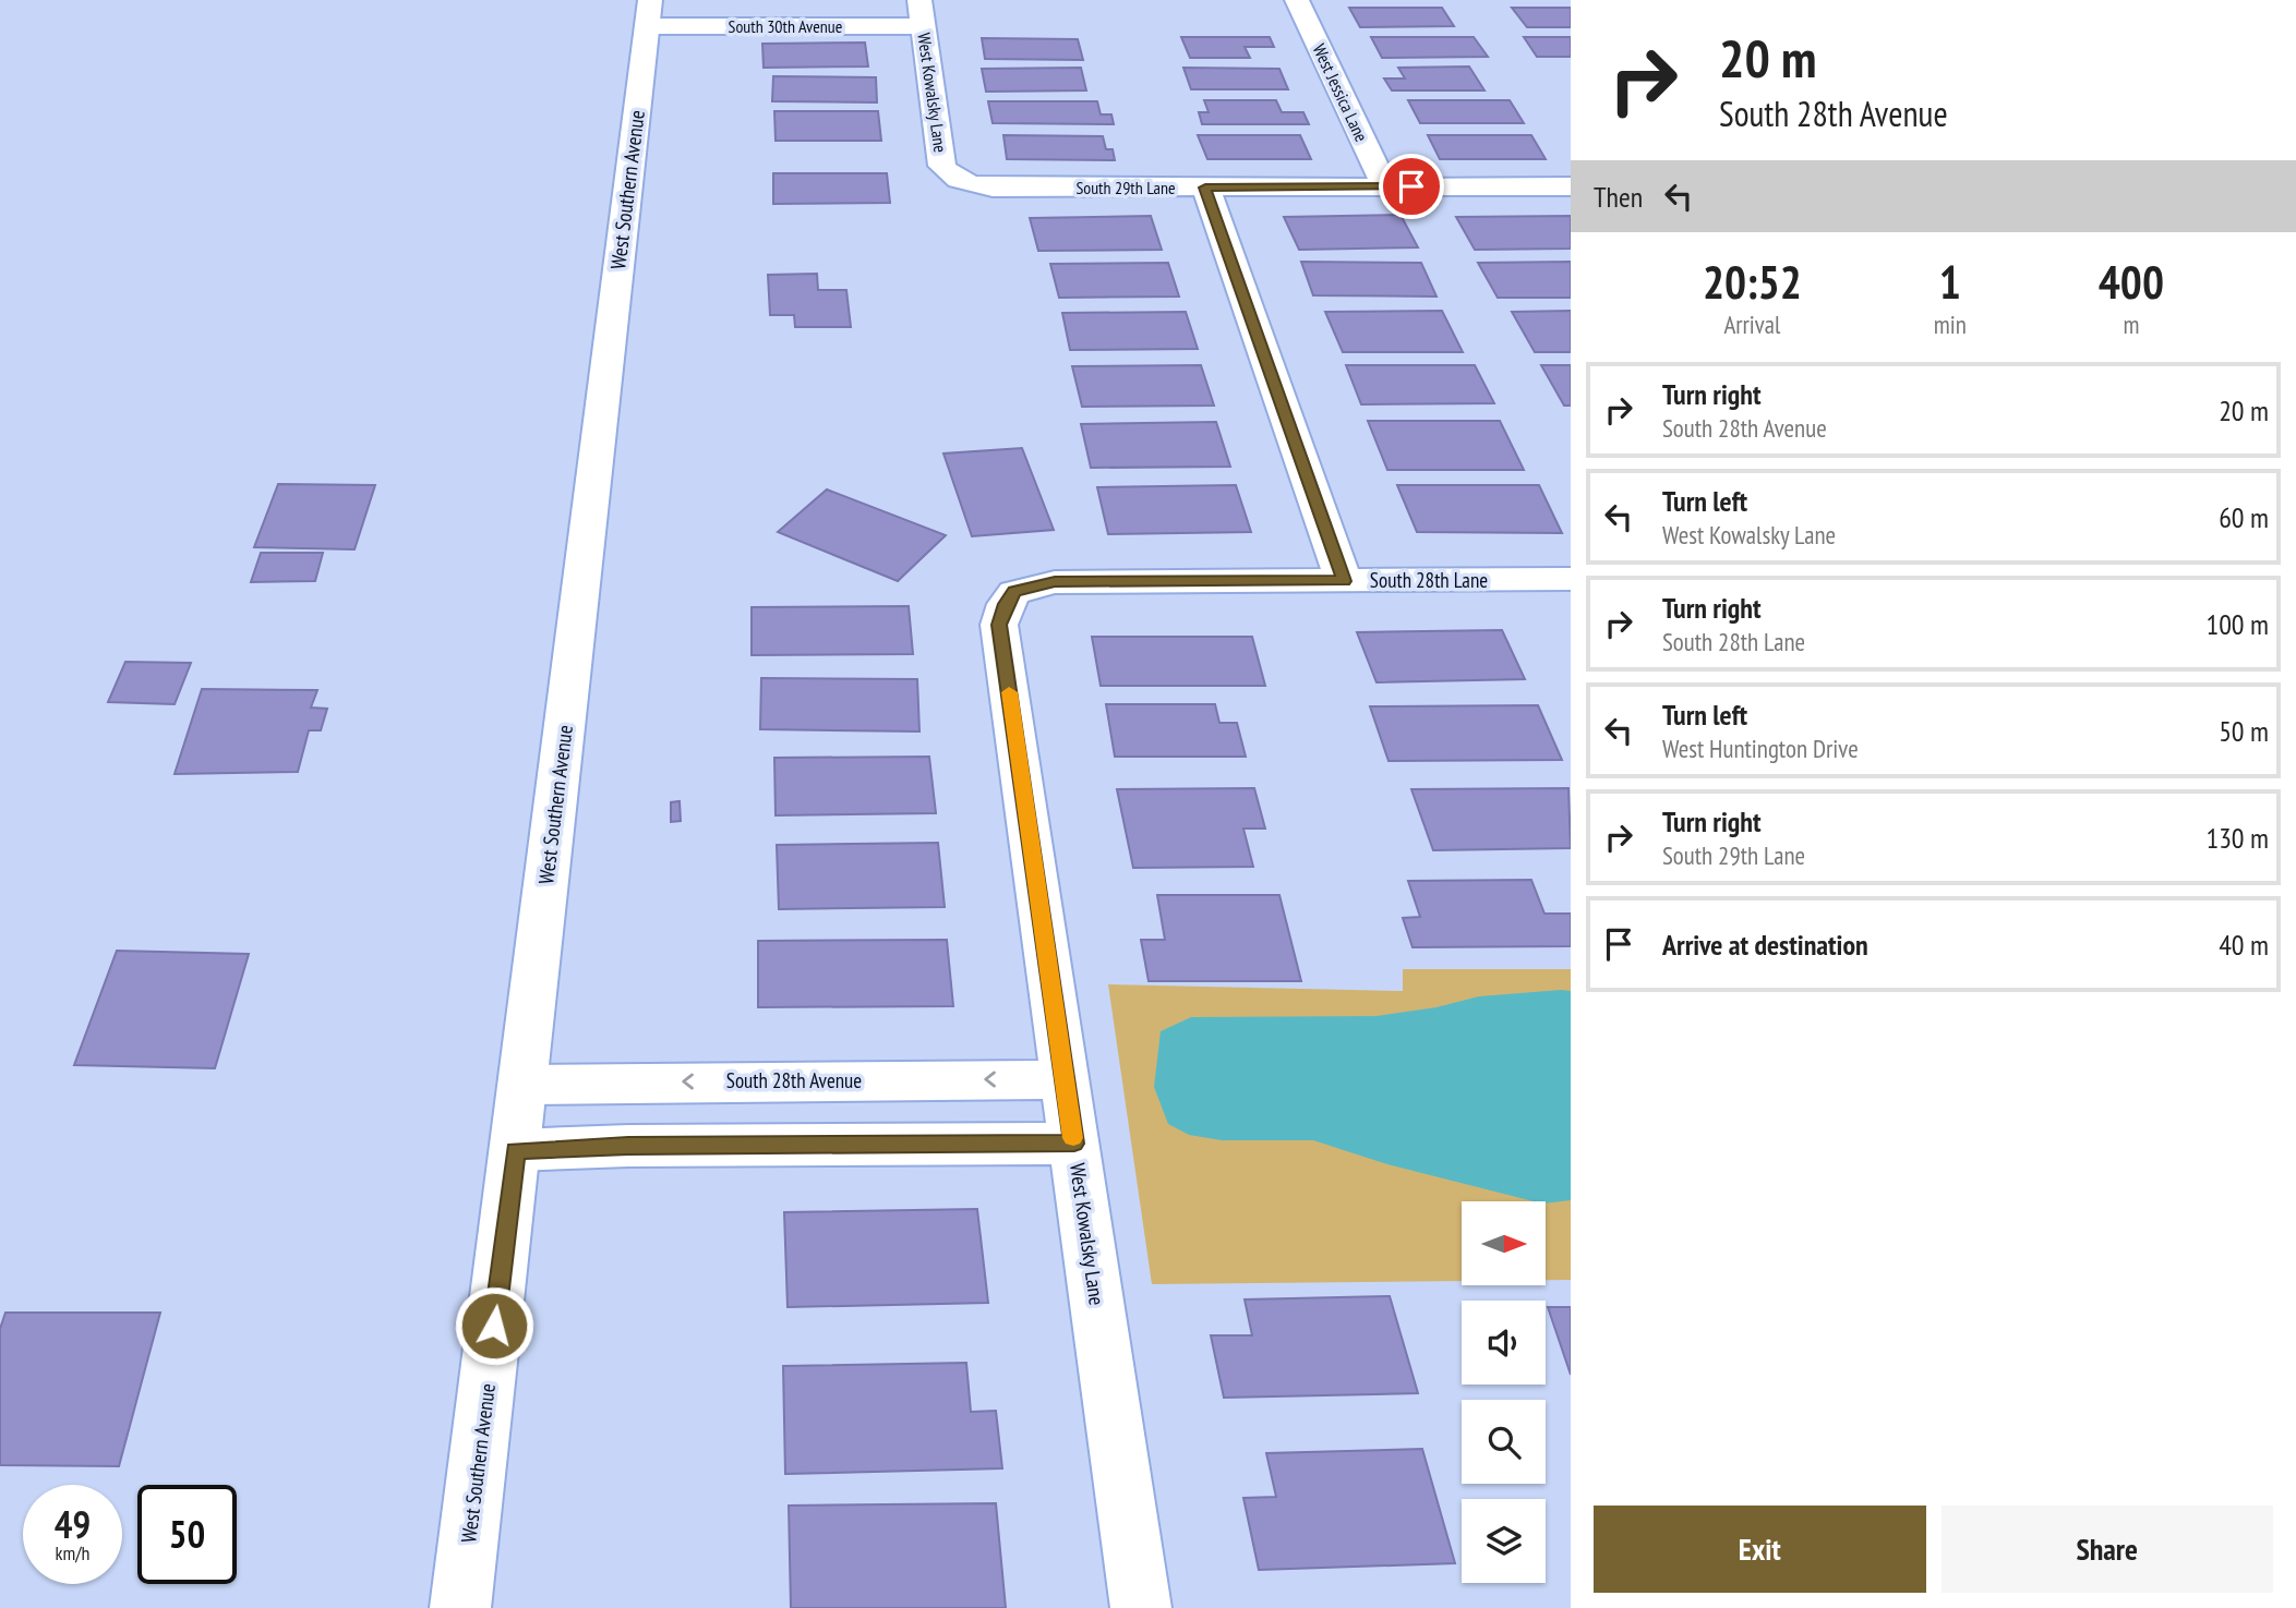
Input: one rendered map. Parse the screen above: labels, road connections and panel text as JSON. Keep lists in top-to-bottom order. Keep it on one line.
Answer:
{"streets":{"street":["South 30th Avenue","West Kowalsky Lane","West Jessica Lane","South 29th Lane","West Southern Avenue","South 28th Lane","South 28th Avenue"]},"crossings":[["South 30th Avenue","West Kowalsky Lane"],["South 30th Avenue","West Southern Avenue"],["West Kowalsky Lane","South 29th Lane"],["West Kowalsky Lane","South 28th Lane"],["West Kowalsky Lane","South 28th Avenue"],["West Jessica Lane","South 29th Lane"],["West Southern Avenue","South 28th Avenue"]],"north":"right","page":{"turn":["20 m","South 28th Avenue"],"then":"Then","eta":["20:52","Arrival","1","min","400","m"],"list":[{"name":"Turn right","note":"South 28th Avenue","value":"20 m"},{"name":"Turn left","note":"West Kowalsky Lane","value":"60 m"},{"name":"Turn right","note":"South 28th Lane","value":"100 m"},{"name":"Turn left","note":"West Huntington Drive","value":"50 m"},{"name":"Turn right","note":"South 29th Lane","value":"130 m"},{"name":"Arrive at destination","value":"40 m"}],"speed":"49 km/h","limit":"50","buttons":["Exit","Share"]}}
